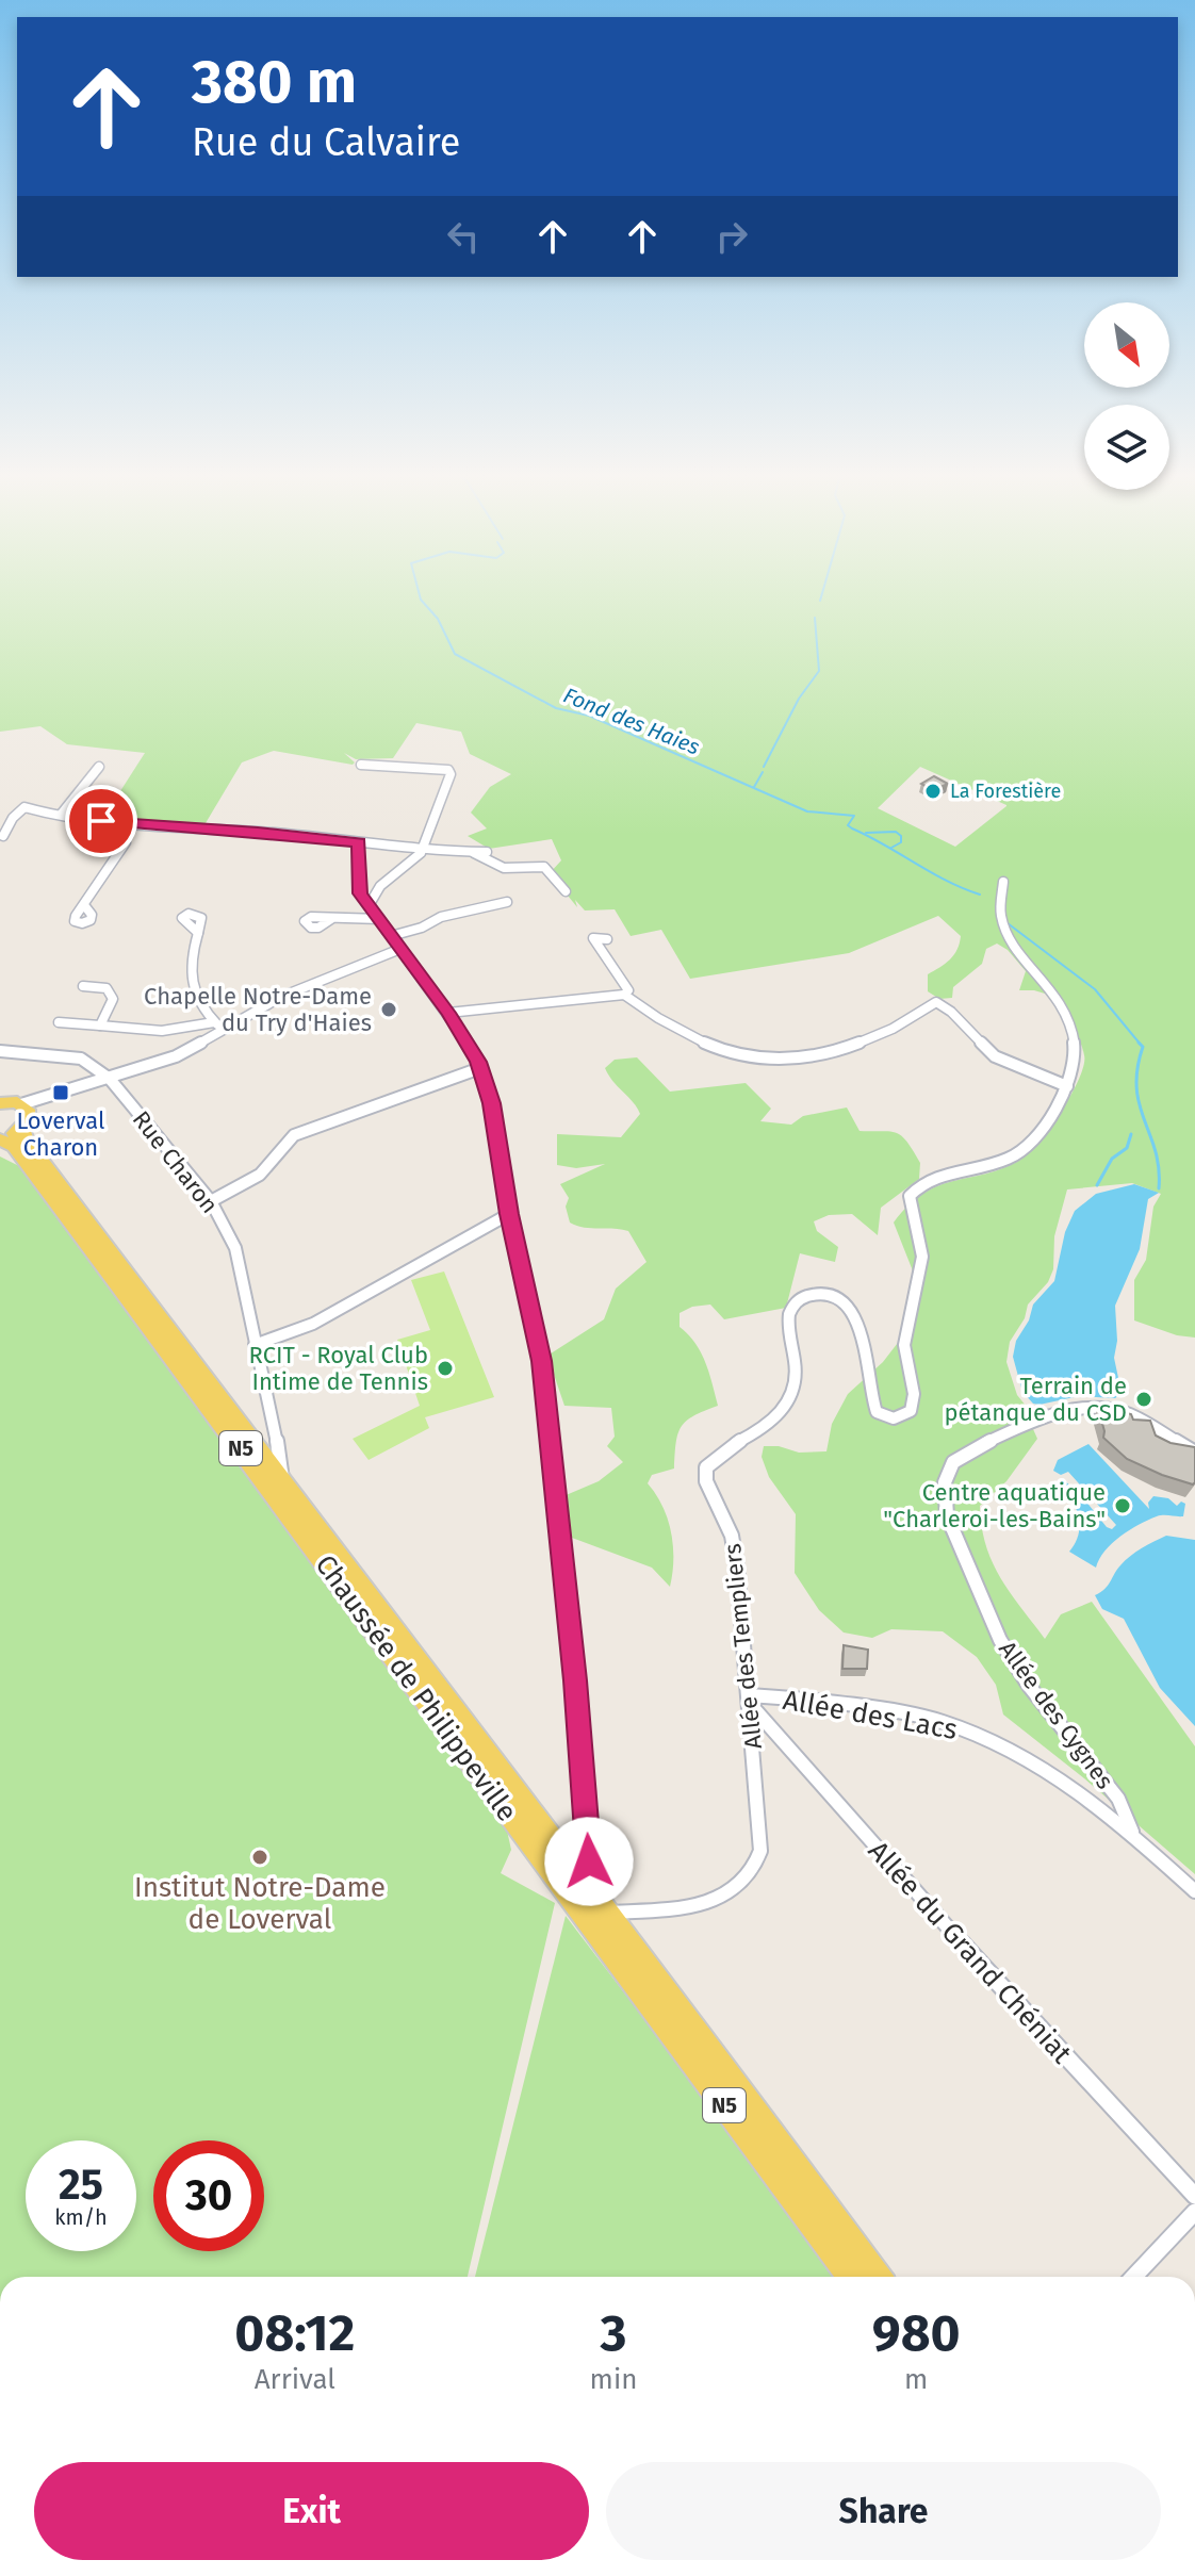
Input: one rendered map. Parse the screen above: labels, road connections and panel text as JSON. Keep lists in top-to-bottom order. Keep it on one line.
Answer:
{"streets":{"main road":["N5","Chaussée de Philippeville"],"street":["Rue Charon","Allée des Templiers","Allée des Lacs","Allée des Cygnes","Allée du Grand Chéniat"]},"crossings":[["Rue Charon","Chaussée de Philippeville"],["N5","Chaussée de Philippeville"],["Allée des Templiers","Chaussée de Philippeville"],["Allée des Templiers","Allée des Lacs"],["Allée des Templiers","Allée du Grand Chéniat"],["Allée des Lacs","Allée des Cygnes"],["Allée des Lacs","Allée du Grand Chéniat"]],"water":["Fond des Haies"],"places":{"other":["La Forestière","Chapelle Notre-Dame du Try d'Haies","RCIT - Royal Club Intime de Tennis","Terrain de pétanque du CSD","Centre aquatique \"Charleroi-les-Bains\"","Institut Notre-Dame de Loverval"],"transit":["Loverval Charon"]},"north":"bottom right","page":{"turn":["380 m","Rue du Calvaire"],"speed":"25 km/h","limit":"30","eta":["08:12","Arrival","3","min","980","m"],"buttons":["Exit","Share"]}}
